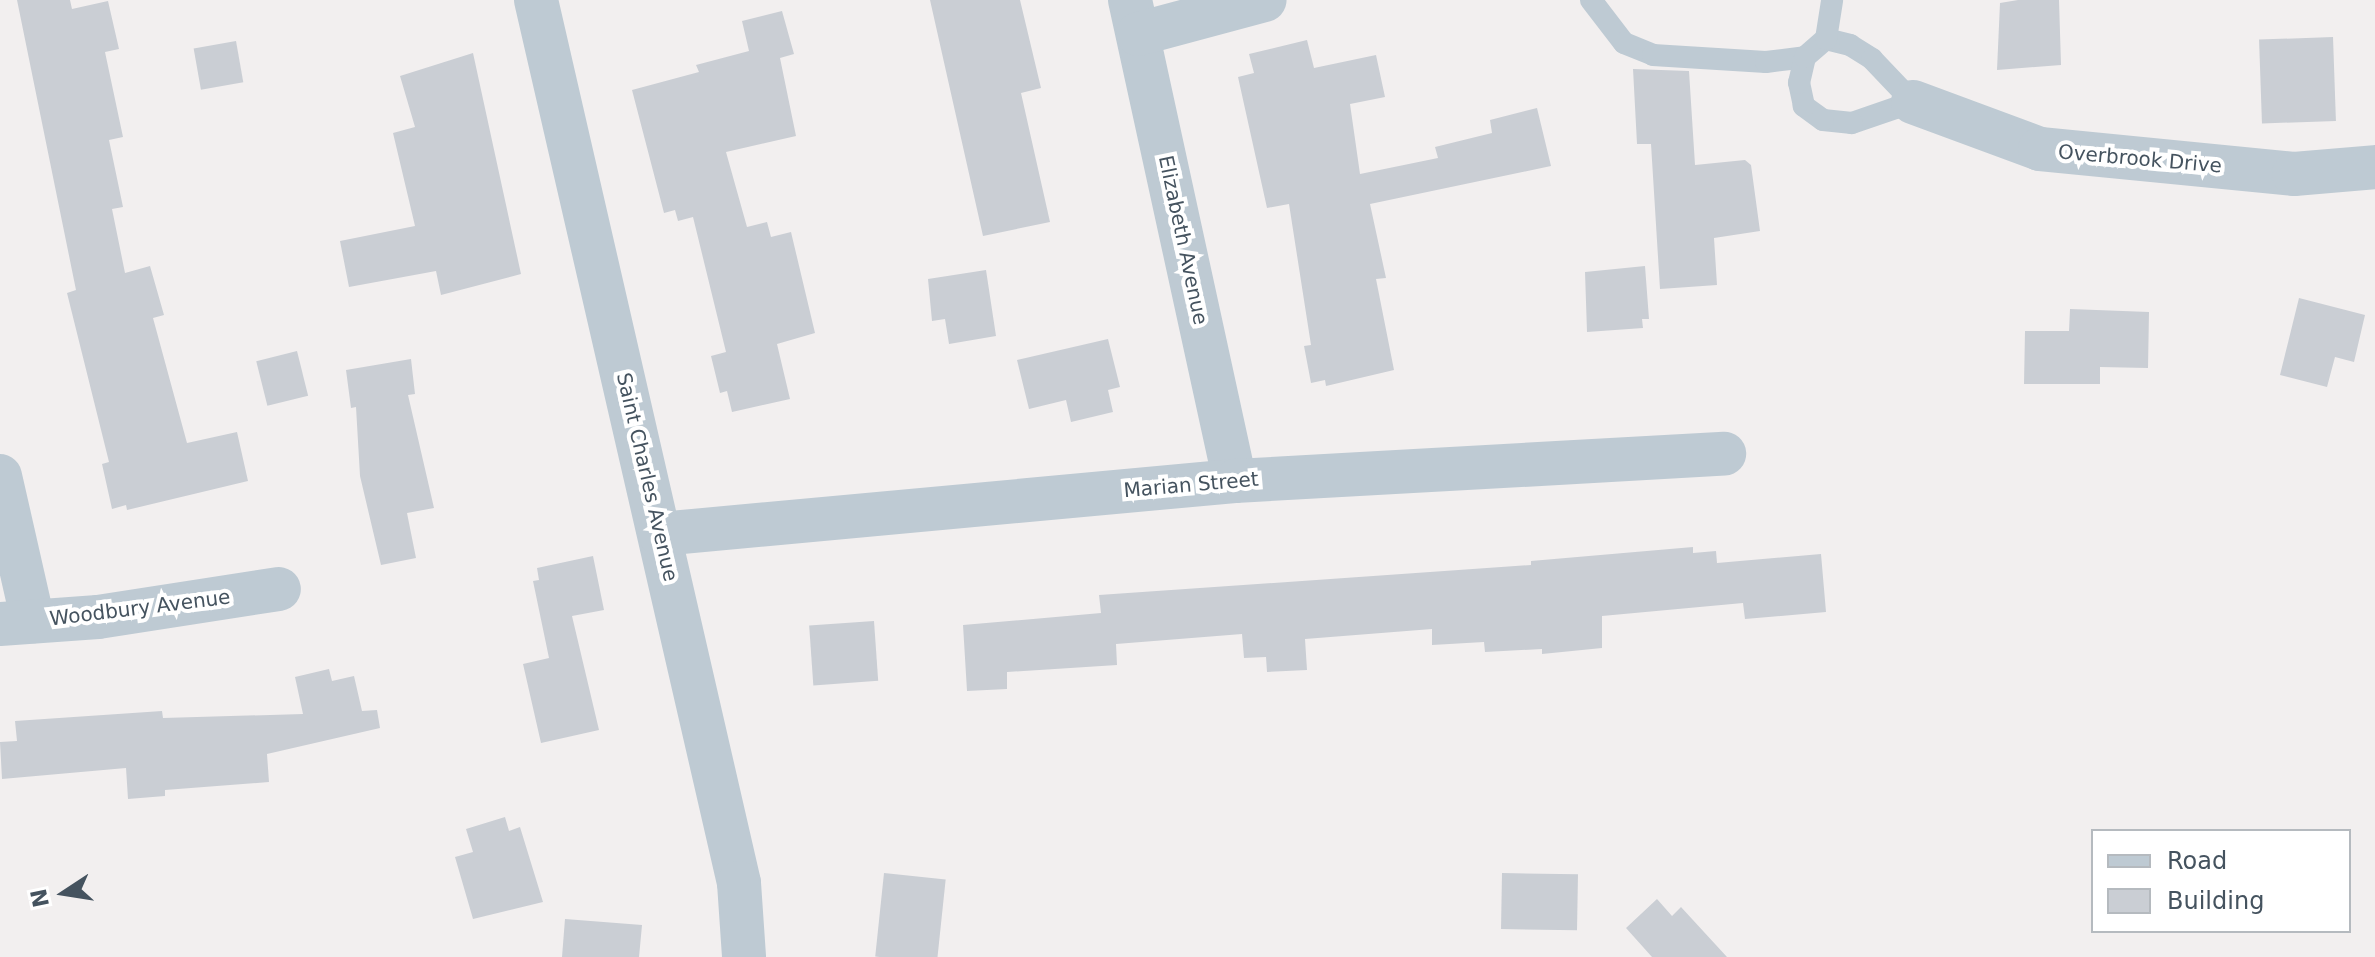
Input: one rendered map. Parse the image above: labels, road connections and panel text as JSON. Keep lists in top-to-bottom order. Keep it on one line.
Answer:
{"streets":{"street":["Overbrook Drive","Elizabeth Avenue","Saint Charles Avenue","Marian Street","Woodbury Avenue"]},"crossings":[["Elizabeth Avenue","Marian Street"],["Saint Charles Avenue","Marian Street"]],"legend":["Road","Building"],"north":"left"}
